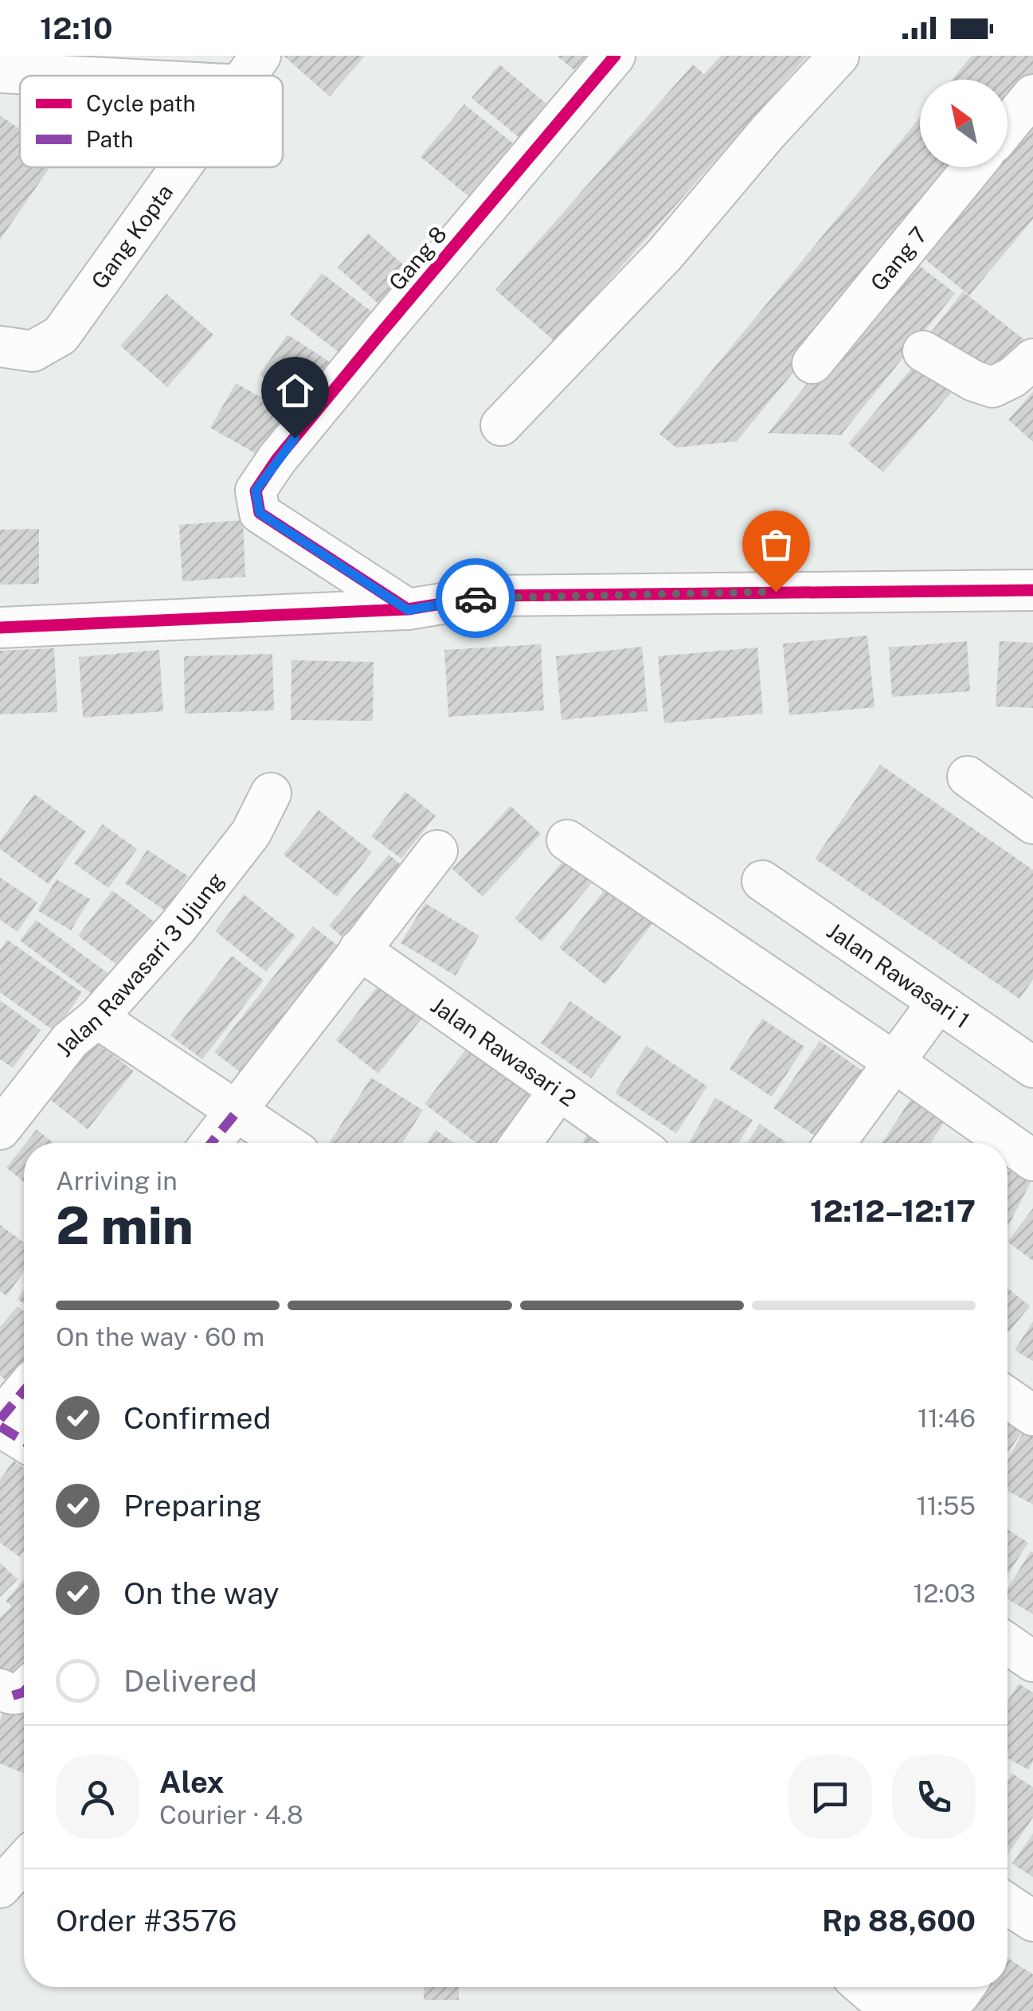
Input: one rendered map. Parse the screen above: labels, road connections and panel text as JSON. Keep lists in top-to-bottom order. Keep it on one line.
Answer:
{"streets":{"street":["Gang Kopta","Gang 8","Gang 7","Jalan Rawasari 3 Ujung","Jalan Rawasari 1","Jalan Rawasari 2"]},"legend":["Cycle path","Path"],"north":"top left","page":{"status":"12:10","heading":["2 min","Arriving in","12:12–12:17"],"panel":["Alex","Courier · 4.8","Order #3576","Rp 88,600"],"bar":"On the way · 60 m","list":[["Confirmed","11:46"],["Preparing","11:55"],["On the way","12:03"],"Delivered"]}}
